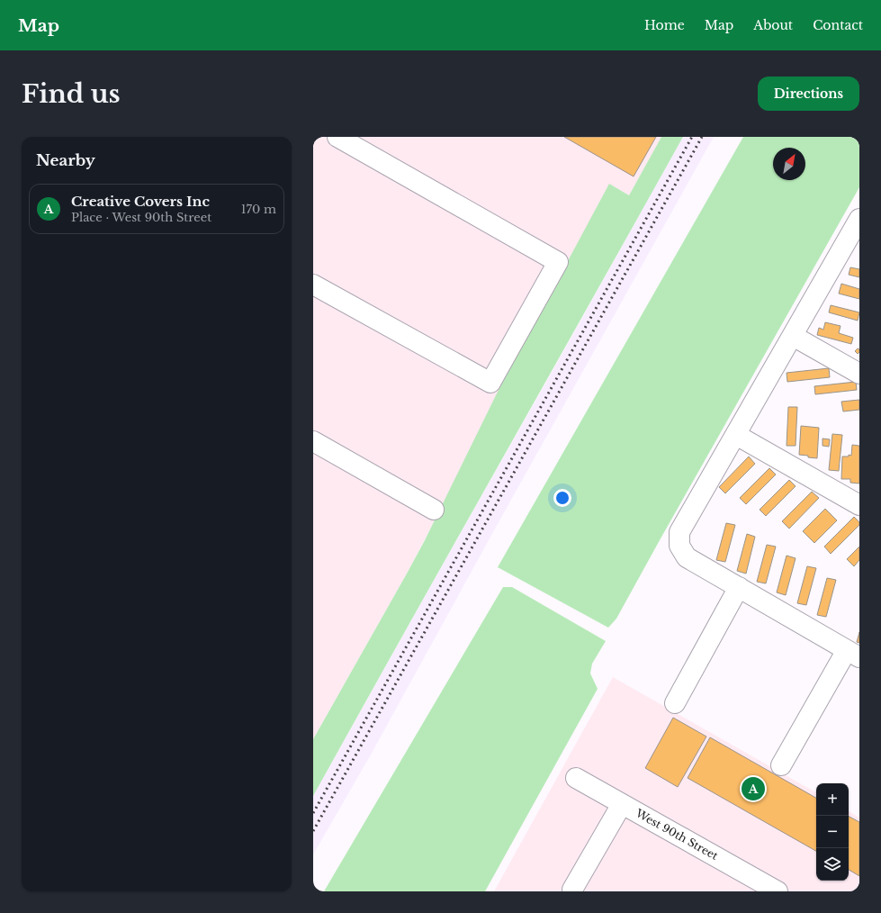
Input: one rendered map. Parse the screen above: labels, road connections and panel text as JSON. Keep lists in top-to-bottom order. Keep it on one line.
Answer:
{"streets":{"street":["West 90th Street"]},"north":"top right","page":{"header":"Map","nav":["Home","Map","About","Contact"],"buttons":"Directions","title":"Find us","heading":"Nearby","list":[{"mark":"A","name":"Creative Covers Inc","note":"Place · West 90th Street","value":"170 m"}],"pins":"A","map_buttons":["+","−"]}}
